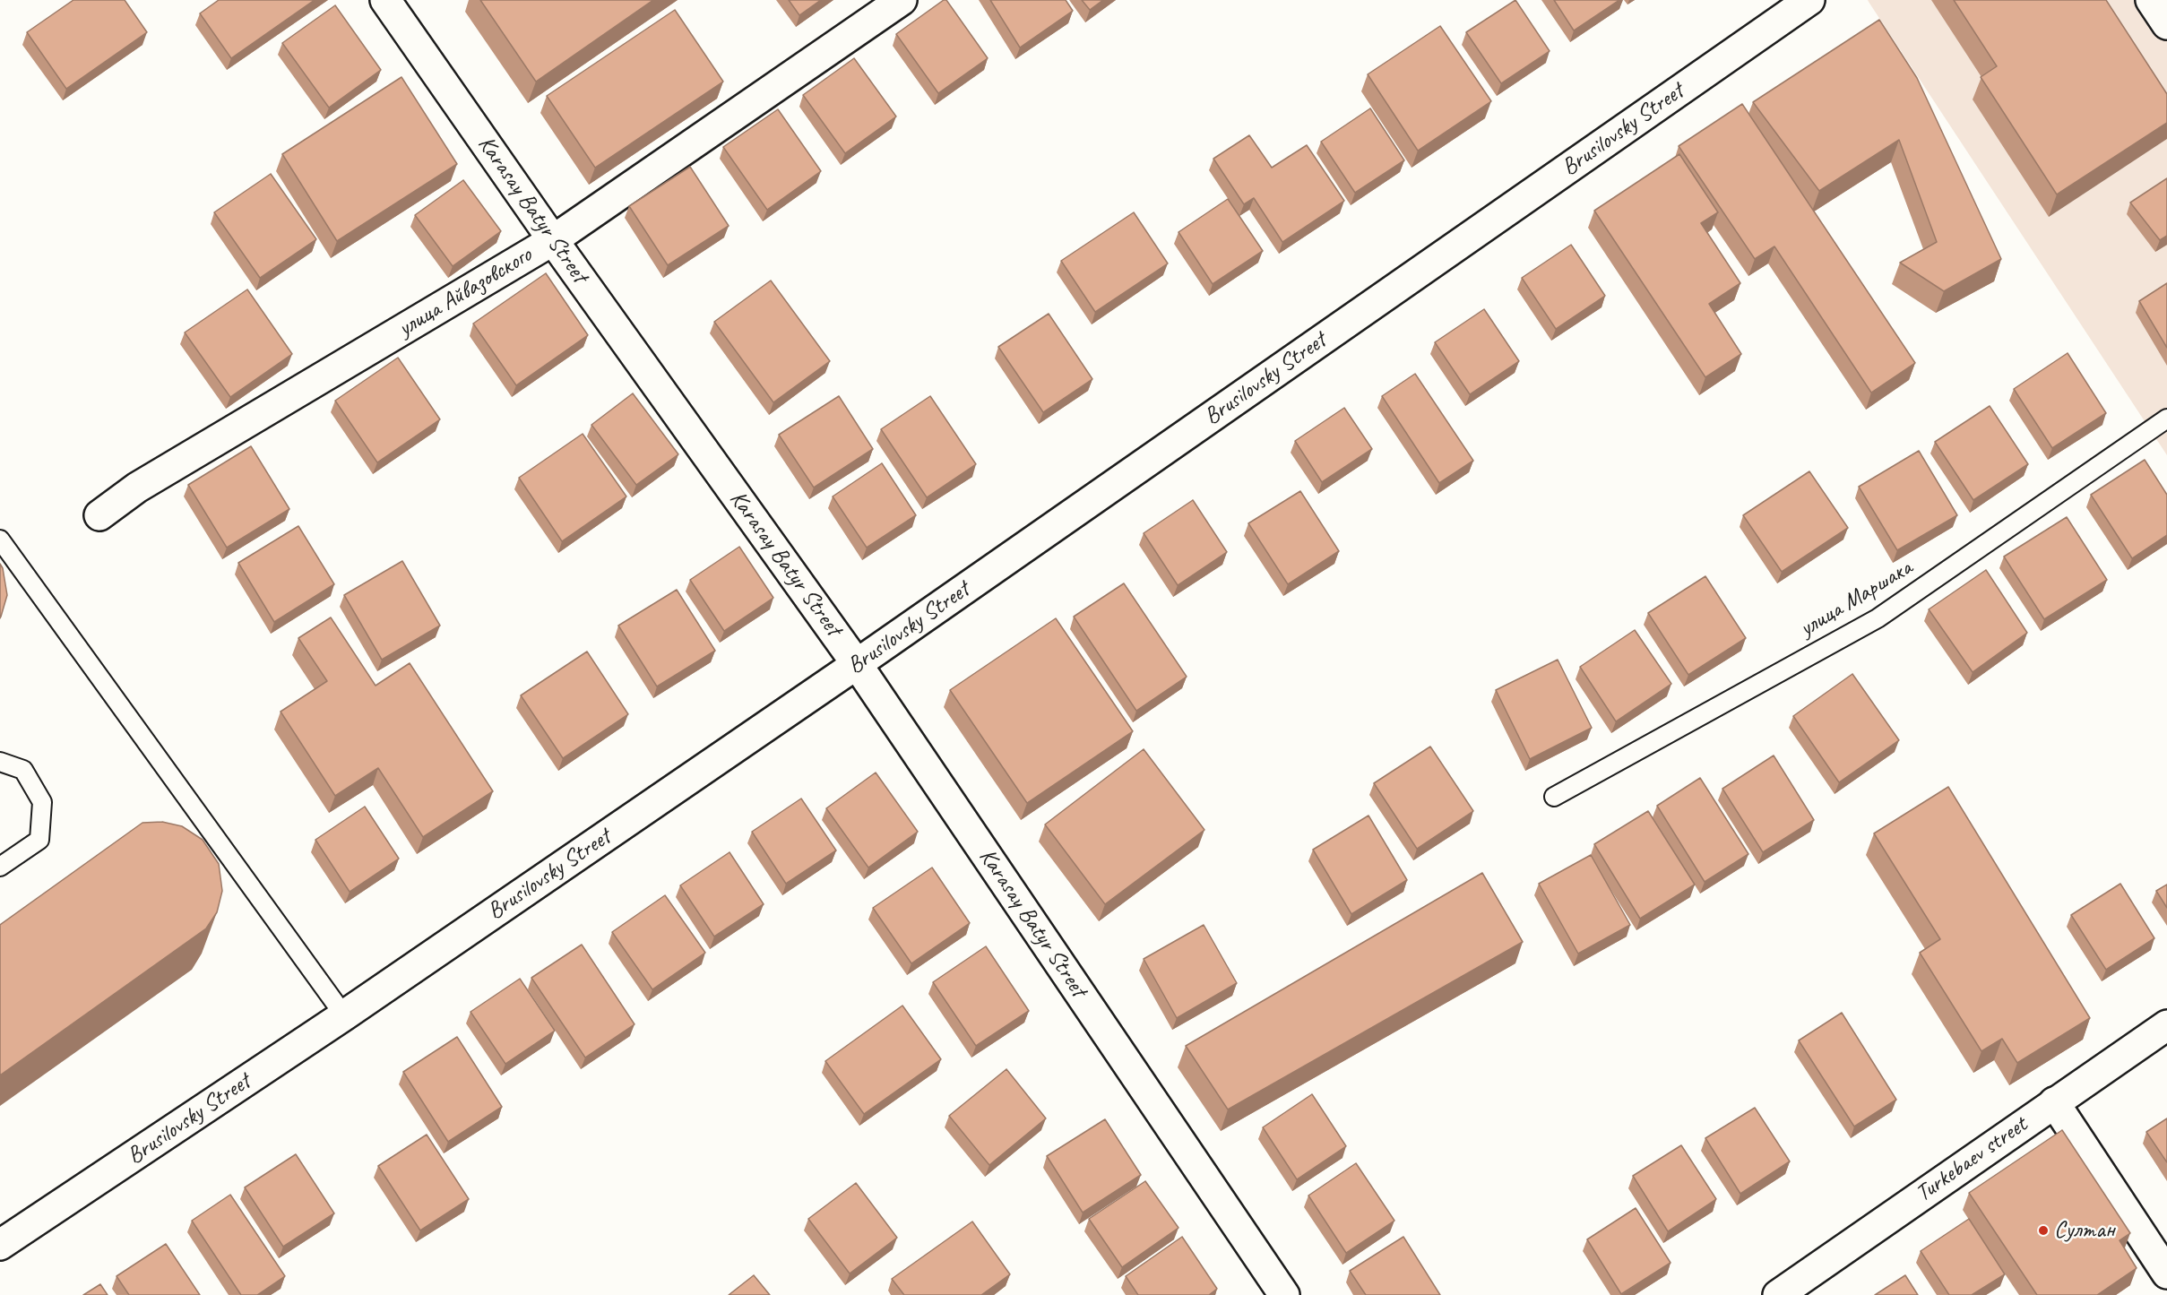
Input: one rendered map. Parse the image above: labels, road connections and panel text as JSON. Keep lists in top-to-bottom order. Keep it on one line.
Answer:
{"streets":{"street":["Brusilovsky Street","Karasay Batyr Street","улица Айвазовского","Turkebaev street"],"lane":["улица Маршака"]},"crossings":[["Brusilovsky Street","Karasay Batyr Street"],["Karasay Batyr Street","улица Айвазовского"]],"places":["Султан"]}
